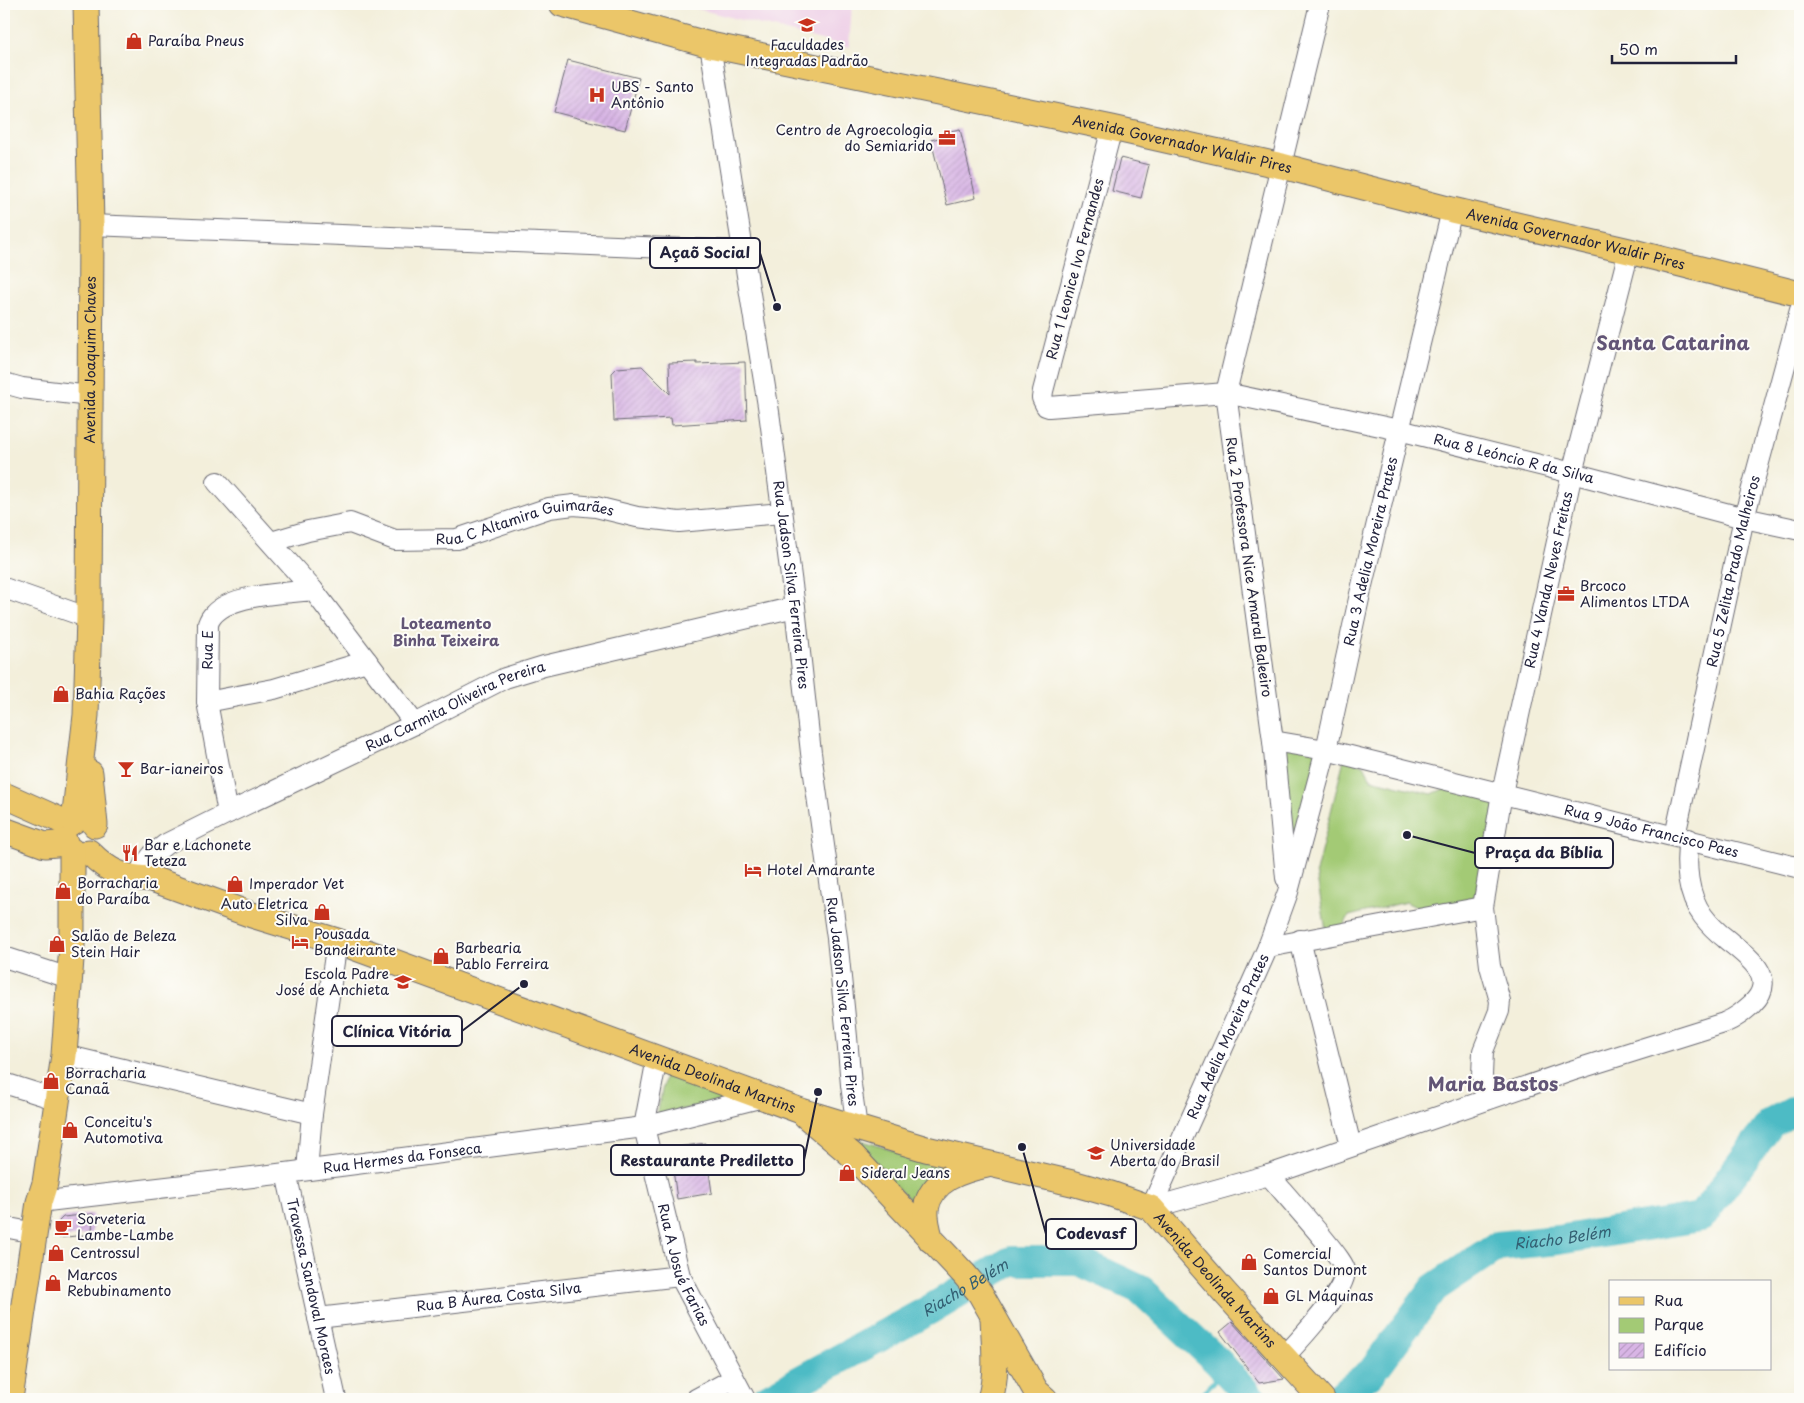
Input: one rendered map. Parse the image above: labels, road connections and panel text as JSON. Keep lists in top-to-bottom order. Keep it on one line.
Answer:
{"streets":{"main road":["Avenida Governador Waldir Pires","Avenida Joaquim Chaves","Avenida Deolinda Martins"],"street":["Rua 1 Leonice Ivo Fernandes","Rua 8 Leóncio R da Silva","Rua C Altamira Guimarães","Rua 3 Adelia Moreira Prates","Rua 2 Professora Nice Amaral Baleeiro","Rua 5 Zelita Prado Malheiros","Rua 4 Vanda Neves Freitas","Rua Jadson Silva Ferreira Pires","Rua E","Rua Carmita Oliveira Pereira","Rua 9 João Francisco Paes","Rua Adelia Moreira Prates","Rua Hermes da Fonseca","Rua A Josué Farias","Travessa Sandoval Moraes","Rua B Áurea Costa Silva"]},"crossings":[["Avenida Governador Waldir Pires","Rua 1 Leonice Ivo Fernandes"],["Avenida Governador Waldir Pires","Rua 3 Adelia Moreira Prates"],["Avenida Governador Waldir Pires","Rua 4 Vanda Neves Freitas"],["Avenida Governador Waldir Pires","Rua Jadson Silva Ferreira Pires"],["Rua 1 Leonice Ivo Fernandes","Rua 8 Leóncio R da Silva"],["Avenida Joaquim Chaves","Avenida Deolinda Martins"],["Avenida Joaquim Chaves","Rua Hermes da Fonseca"],["Rua 8 Leóncio R da Silva","Rua 3 Adelia Moreira Prates"],["Rua 8 Leóncio R da Silva","Rua 2 Professora Nice Amaral Baleeiro"],["Rua 8 Leóncio R da Silva","Rua 5 Zelita Prado Malheiros"],["Rua 8 Leóncio R da Silva","Rua 4 Vanda Neves Freitas"],["Rua C Altamira Guimarães","Rua Jadson Silva Ferreira Pires"],["Rua 3 Adelia Moreira Prates","Rua 2 Professora Nice Amaral Baleeiro"],["Rua 3 Adelia Moreira Prates","Rua 9 João Francisco Paes"],["Rua 3 Adelia Moreira Prates","Rua Adelia Moreira Prates"],["Rua 2 Professora Nice Amaral Baleeiro","Rua 9 João Francisco Paes"],["Rua 2 Professora Nice Amaral Baleeiro","Rua Adelia Moreira Prates"],["Rua 5 Zelita Prado Malheiros","Rua 4 Vanda Neves Freitas"],["Rua 5 Zelita Prado Malheiros","Rua 9 João Francisco Paes"],["Rua 4 Vanda Neves Freitas","Rua 9 João Francisco Paes"],["Rua Jadson Silva Ferreira Pires","Rua Carmita Oliveira Pereira"],["Rua Jadson Silva Ferreira Pires","Avenida Deolinda Martins"],["Rua E","Rua Carmita Oliveira Pereira"],["Rua Carmita Oliveira Pereira","Avenida Deolinda Martins"],["Rua Adelia Moreira Prates","Avenida Deolinda Martins"],["Avenida Deolinda Martins","Rua Hermes da Fonseca"],["Rua Hermes da Fonseca","Rua A Josué Farias"],["Rua Hermes da Fonseca","Travessa Sandoval Moraes"],["Rua A Josué Farias","Rua B Áurea Costa Silva"],["Travessa Sandoval Moraes","Rua B Áurea Costa Silva"]],"districts":["Santa Catarina","Loteamento Binha Teixeira","Maria Bastos"],"water":["Riacho Belém"],"places":{"school or university":["Faculdades Integradas Padrão","Escola Padre José de Anchieta","Universidade Aberta do Brasil"],"shop":["Paraíba Pneus","Bahia Rações","Imperador Vet","Borracharia do Paraíba","Auto Eletrica Silva","Salão de Beleza Stein Hair","Barbearia Pablo Ferreira","Borracharia Canaã","Conceitu's Automotiva","Sideral Jeans","Centrossul","Comercial Santos Dumont","Marcos Rebubinamento","GL Máquinas"],"hospital":["UBS - Santo Antônio"],"office":["Centro de Agroecologia do Semiarido","Brcoco Alimentos LTDA"],"other":["Açaõ Social","Praça da Bíblia","Clínica Vitória","Restaurante Prediletto","Codevasf"],"bar":["Bar-ianeiros"],"restaurant":["Bar e Lachonete Teteza"],"hotel":["Hotel Amarante","Pousada Bandeirante"],"cafe":["Sorveteria Lambe-Lambe"]},"legend":["Rua","Parque","Edifício"],"scale_bar":"50 m"}
